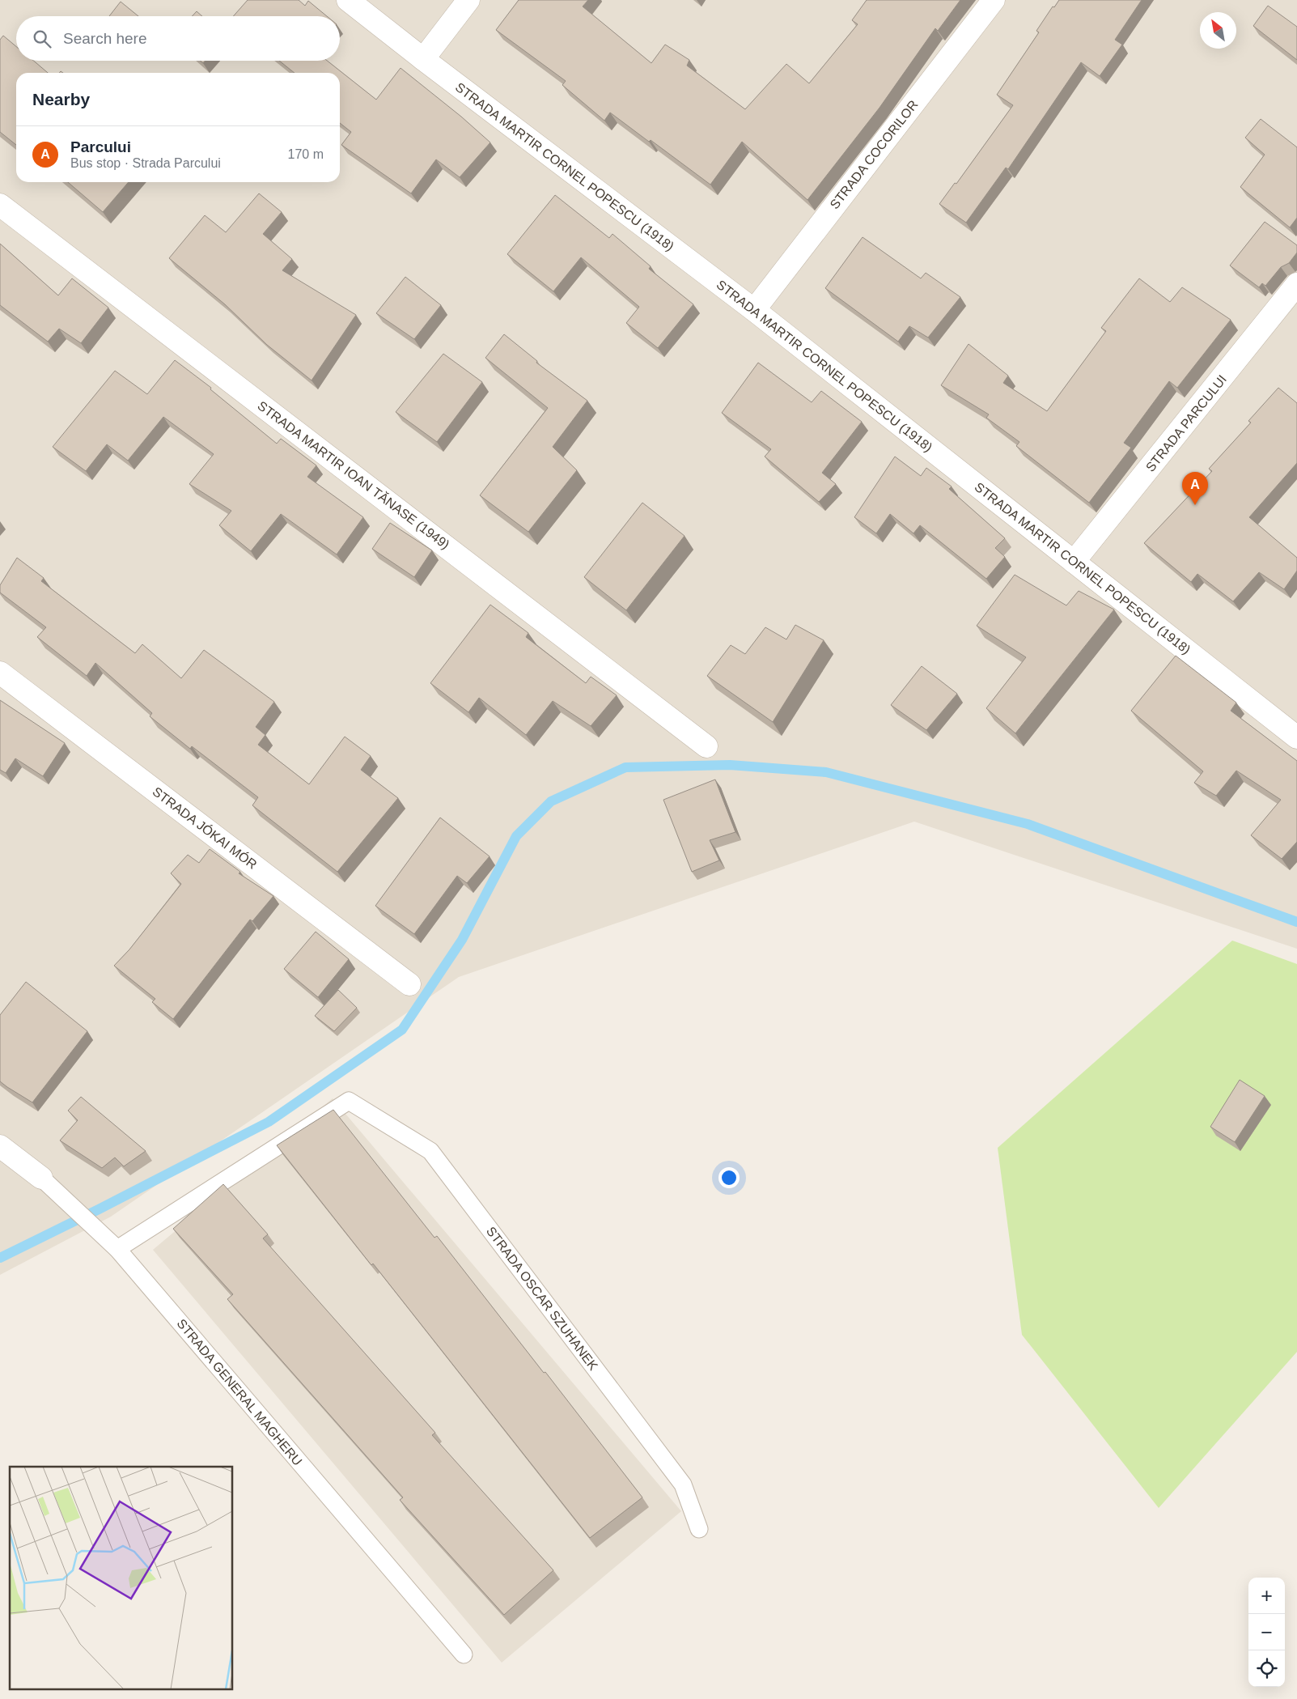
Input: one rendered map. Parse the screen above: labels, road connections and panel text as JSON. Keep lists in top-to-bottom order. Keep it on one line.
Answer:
{"streets":{"street":["STRADA COCORILOR","STRADA MARTIR CORNEL POPESCU (1918)","STRADA PARCULUI","STRADA MARTIR IOAN TĂNASE (1949)","STRADA JÓKAI MÓR","STRADA GENERAL MAGHERU"],"lane":["STRADA OSCAR SZUHANEK"]},"crossings":[["STRADA COCORILOR","STRADA MARTIR CORNEL POPESCU (1918)"],["STRADA MARTIR CORNEL POPESCU (1918)","STRADA PARCULUI"],["STRADA OSCAR SZUHANEK","STRADA GENERAL MAGHERU"]],"north":"top left","page":{"search":"Search here","heading":"Nearby","list":[{"mark":"A","name":"Parcului","note":"Bus stop · Strada Parcului","value":"170 m"}],"pins":"A","map_buttons":["+","−"]}}
